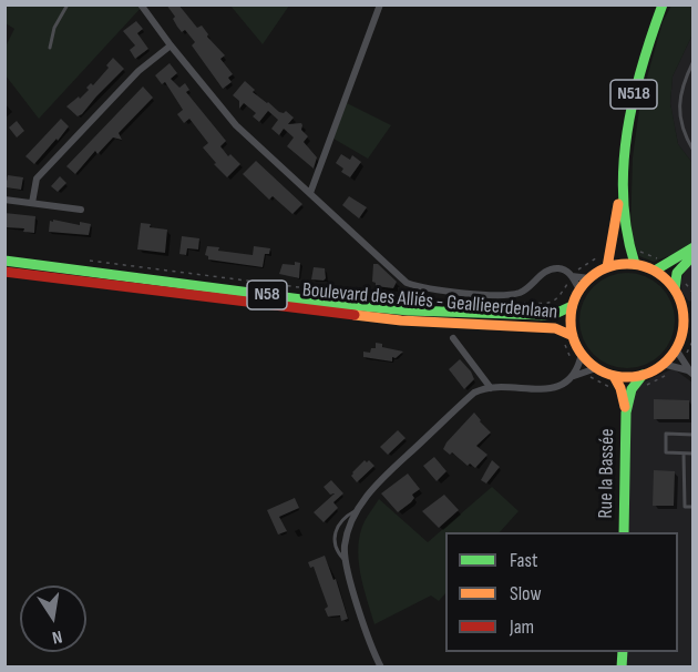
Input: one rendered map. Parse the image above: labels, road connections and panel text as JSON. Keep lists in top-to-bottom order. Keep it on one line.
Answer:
{"streets":{"main road":["N518","N58","Boulevard des Alliés - Geallieerdenlaan","Rue la Bassée"]},"crossings":[["N518","Boulevard des Alliés - Geallieerdenlaan"],["N518","Rue la Bassée"],["Boulevard des Alliés - Geallieerdenlaan","Rue la Bassée"]],"legend":["Fast","Slow","Jam"],"north":"bottom"}
